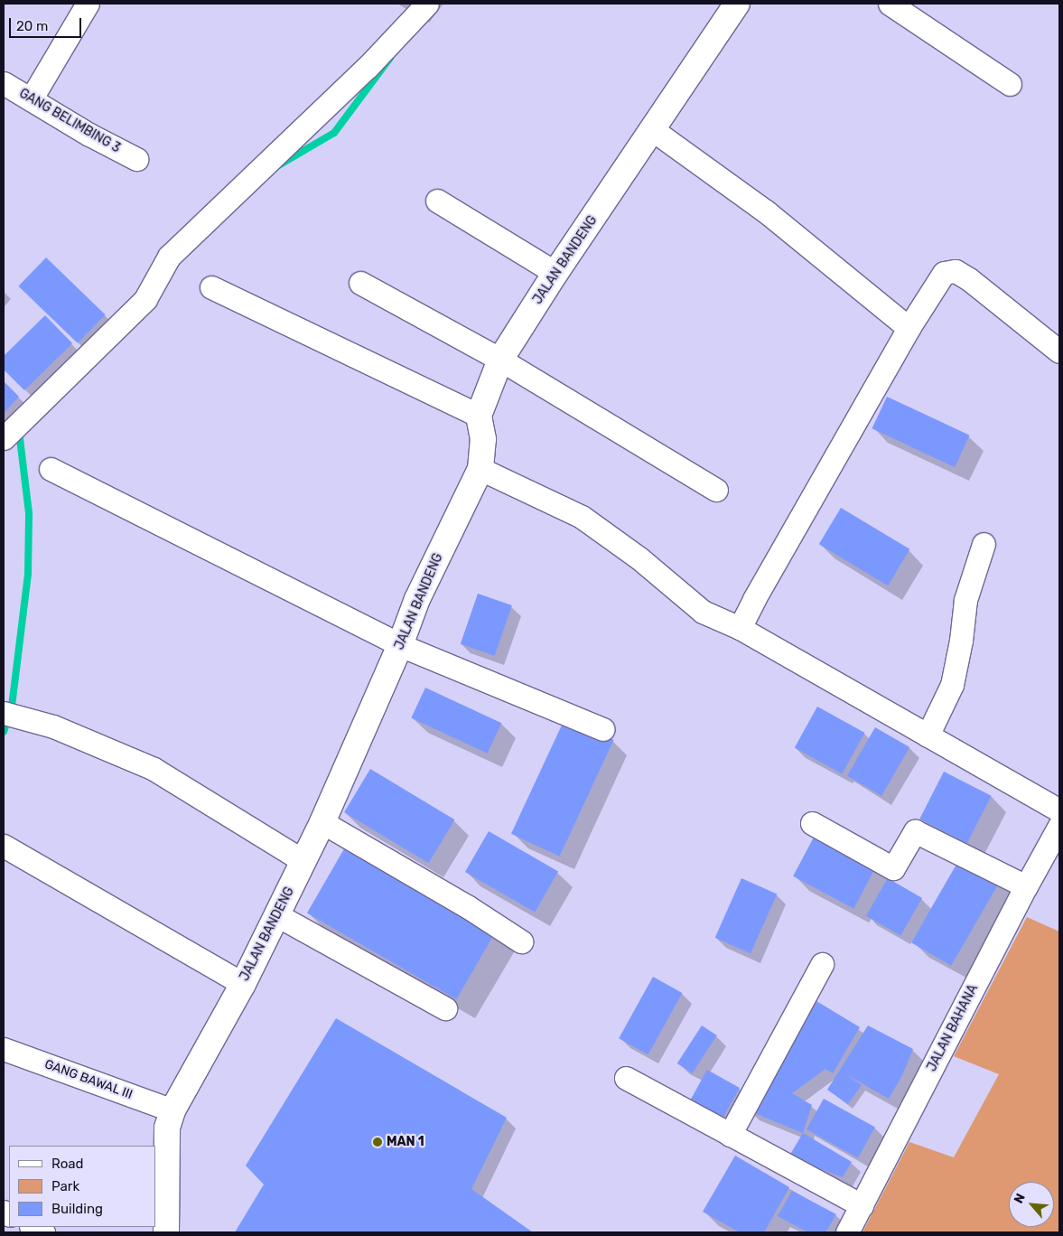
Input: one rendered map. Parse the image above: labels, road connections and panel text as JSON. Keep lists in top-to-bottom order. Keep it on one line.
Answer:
{"streets":{"street":["GANG BELIMBING 3","JALAN BANDENG","JALAN BAHANA","GANG BAWAL III"]},"crossings":[["JALAN BANDENG","GANG BAWAL III"]],"places":["MAN 1"],"legend":["Road","Park","Building"],"scale_bar":"20 m","north":"top left"}
